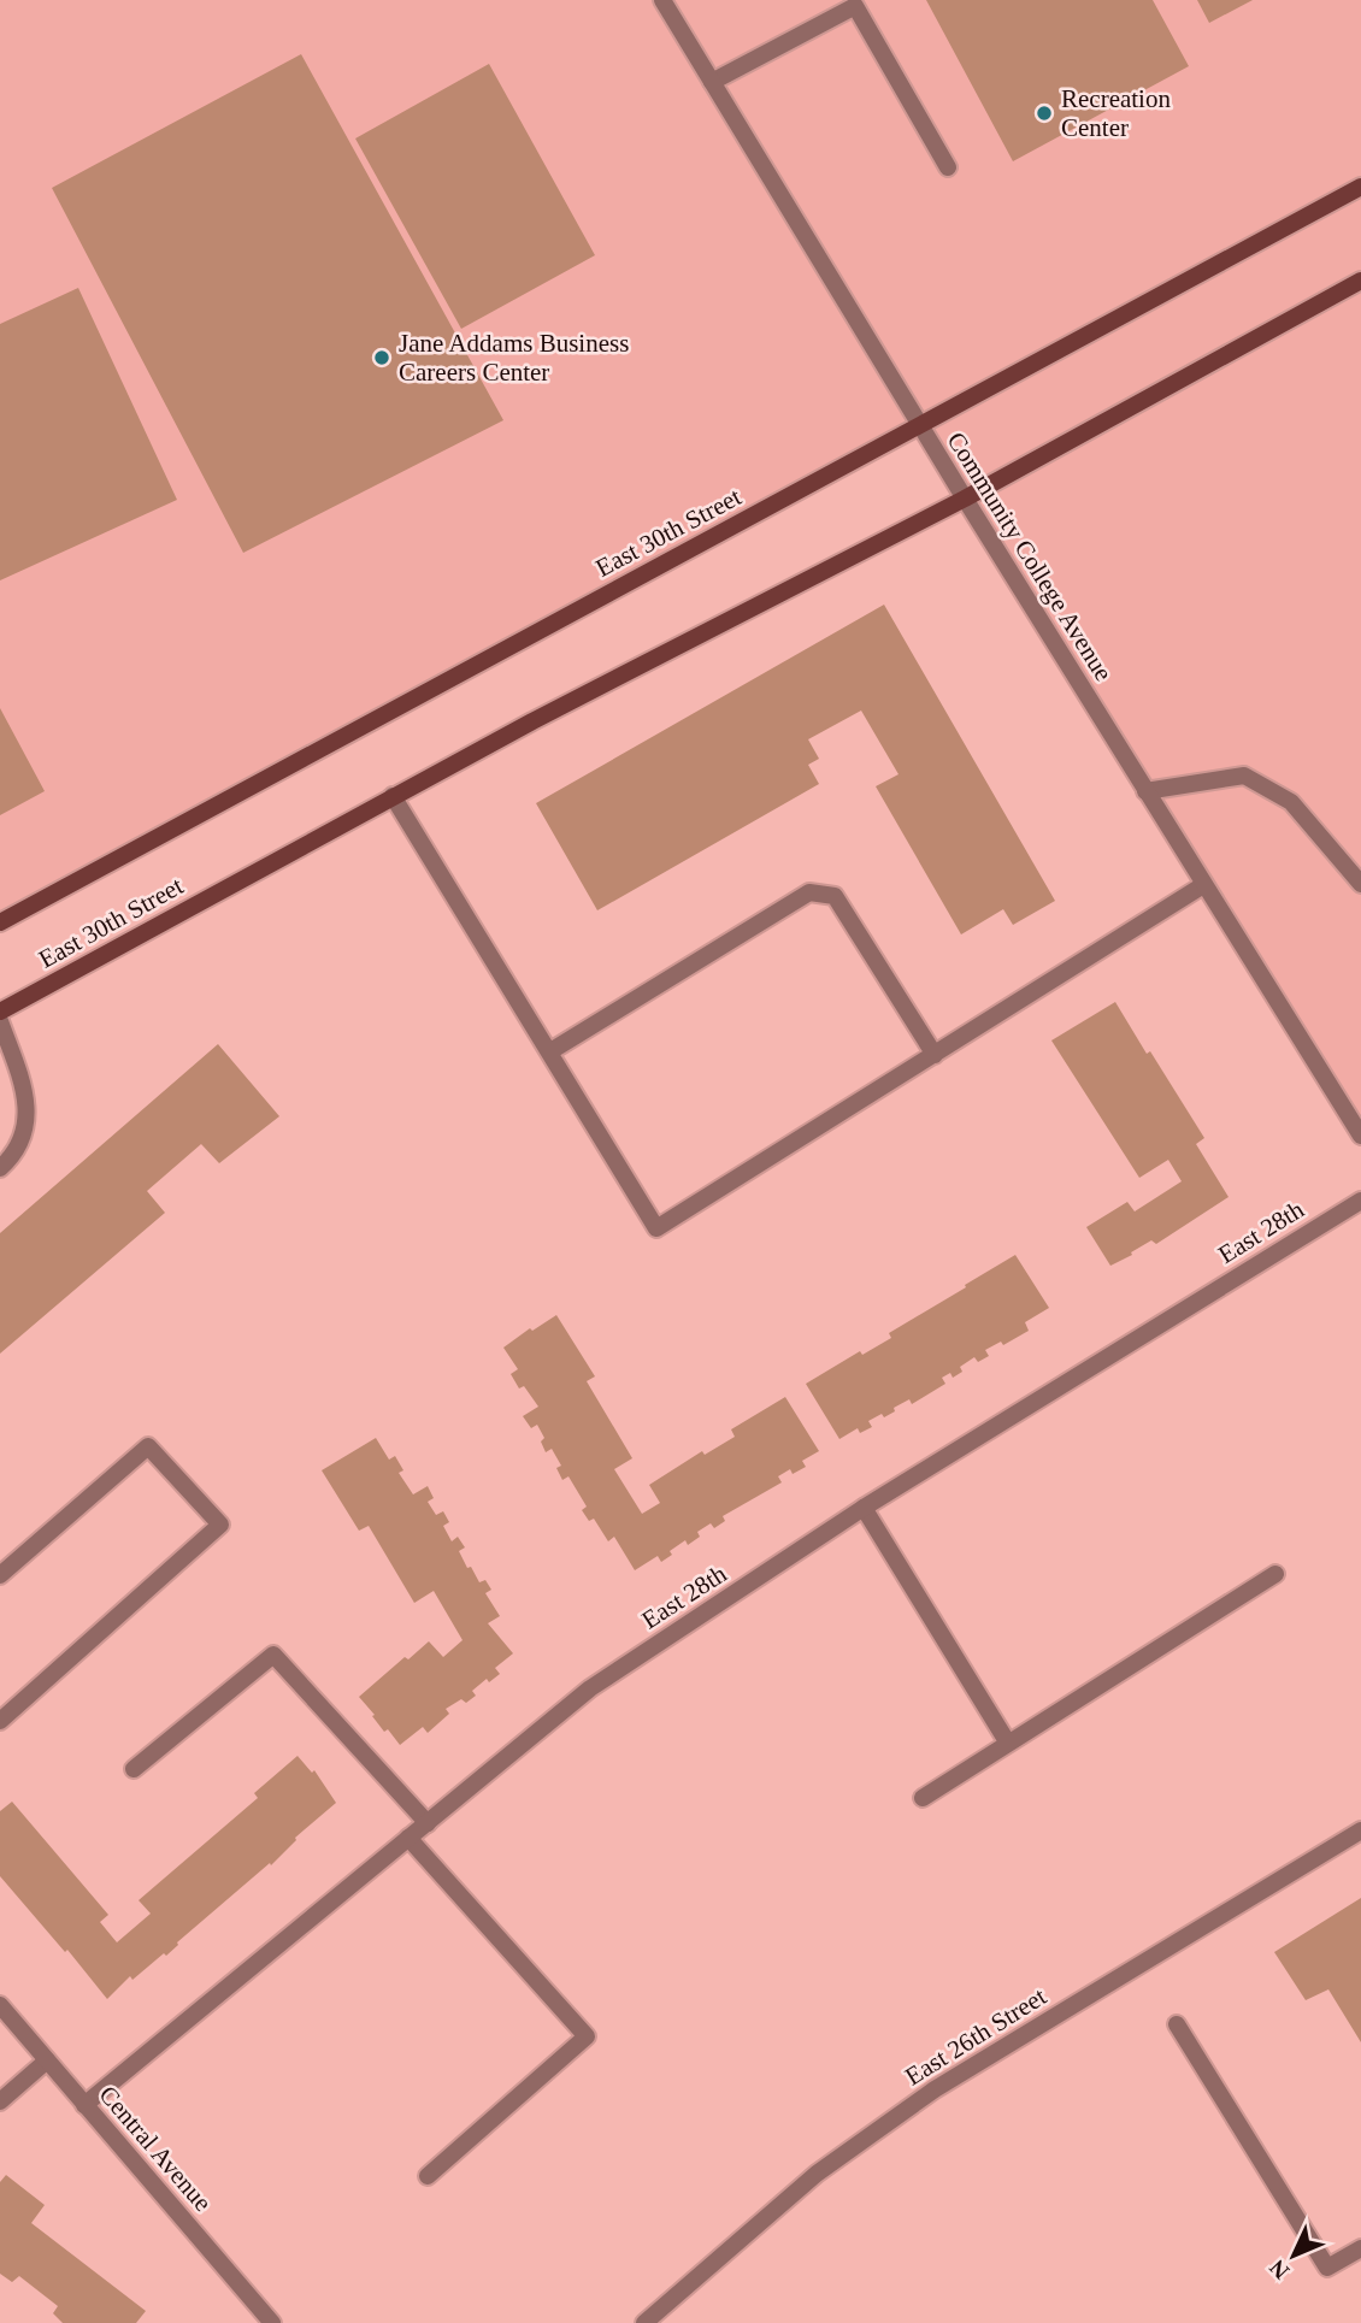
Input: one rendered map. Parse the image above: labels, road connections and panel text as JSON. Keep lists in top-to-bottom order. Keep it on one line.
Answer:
{"streets":{"main road":["East 30th Street"],"street":["Community College Avenue","East 28th","East 26th Street","Central Avenue"]},"crossings":[["East 30th Street","Community College Avenue"],["East 28th","Central Avenue"]],"places":["Recreation Center","Jane Addams Business Careers Center"],"north":"bottom left"}
